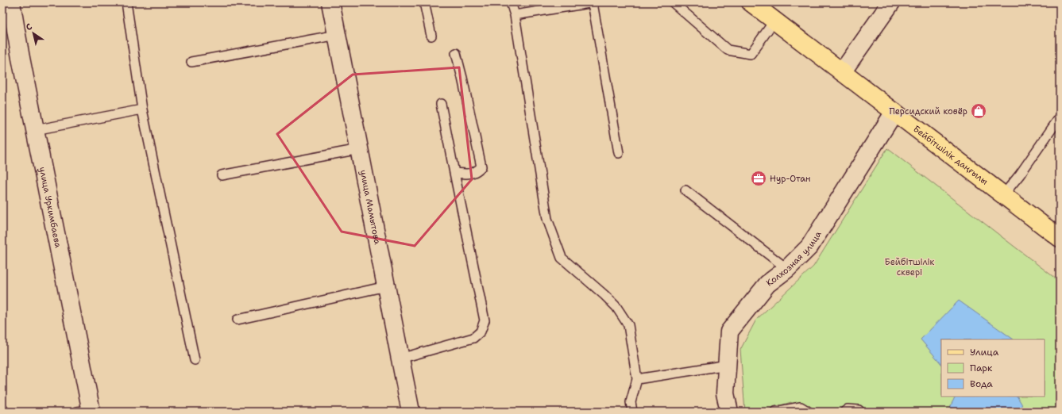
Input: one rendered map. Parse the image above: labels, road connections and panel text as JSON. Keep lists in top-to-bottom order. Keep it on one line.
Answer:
{"streets":{"main road":["Бейбітшілік даңғылы"],"street":["улица Уркимбаева","улица Мамытова","Колхозная улица"]},"crossings":[["Бейбітшілік даңғылы","Колхозная улица"]],"parks":["Бейбітшілік сквері"],"places":{"shop":["Персидский ковёр"],"office":["Нур-Отан"]},"legend":["Улица","Парк","Вода"],"north":"top left"}
